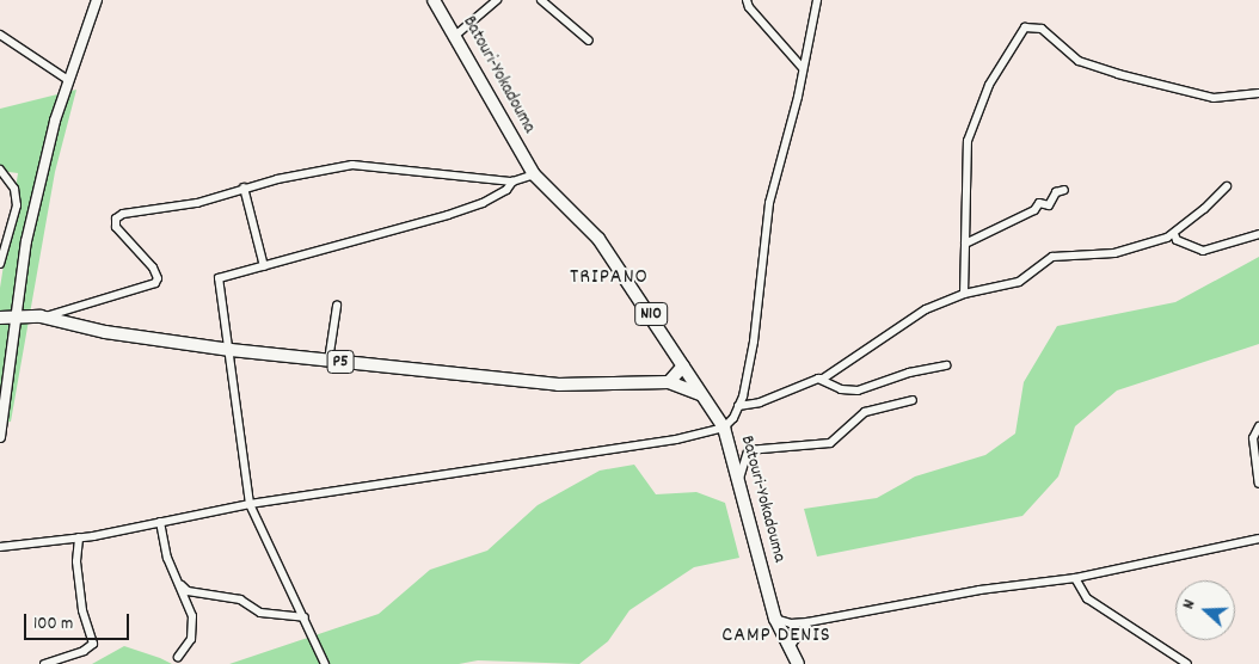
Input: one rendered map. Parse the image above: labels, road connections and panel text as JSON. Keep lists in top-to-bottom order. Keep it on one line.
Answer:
{"streets":{"main road":["Batouri-Yokadouma","N10","P5"]},"crossings":[["Batouri-Yokadouma","P5"]],"districts":["TRIPANO","CAMP DENIS"],"scale_bar":"100 m","north":"left"}
